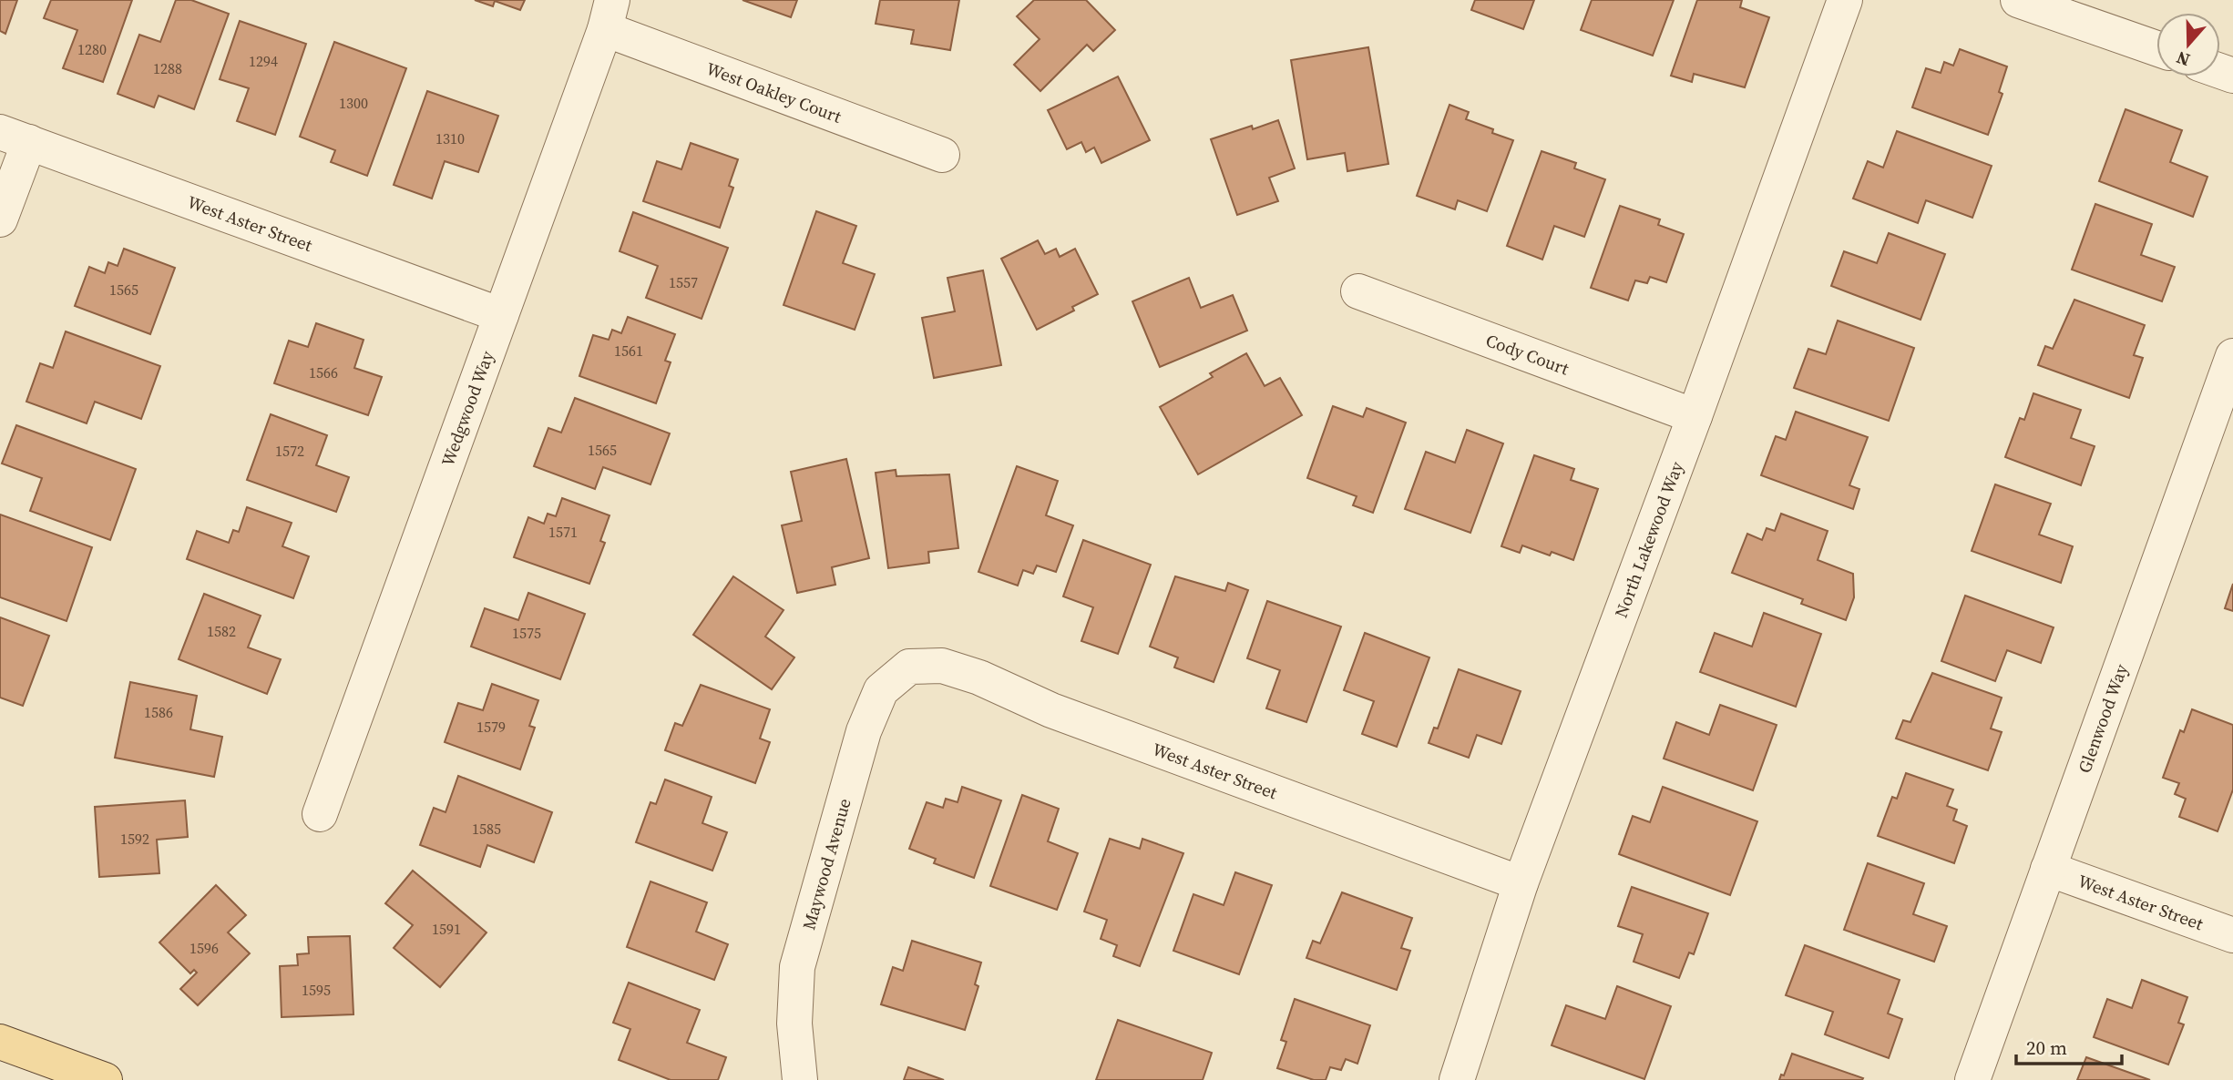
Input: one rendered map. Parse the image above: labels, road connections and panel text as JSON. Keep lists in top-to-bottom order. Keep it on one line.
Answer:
{"streets":{"street":["West Oakley Court","West Aster Street","Cody Court","Wedgwood Way","North Lakewood Way","Glenwood Way","Maywood Avenue"]},"crossings":[["West Oakley Court","Wedgwood Way"],["West Aster Street","Wedgwood Way"],["West Aster Street","North Lakewood Way"],["West Aster Street","Glenwood Way"],["West Aster Street","Maywood Avenue"],["Cody Court","North Lakewood Way"]],"house_numbers":["1280","1294","1288","1300","1310","1557","1565","1561","1566","1565","1572","1571","1582","1575","1586","1579","1585","1592","1591","1596","1595"],"scale_bar":"20 m","north":"bottom"}
